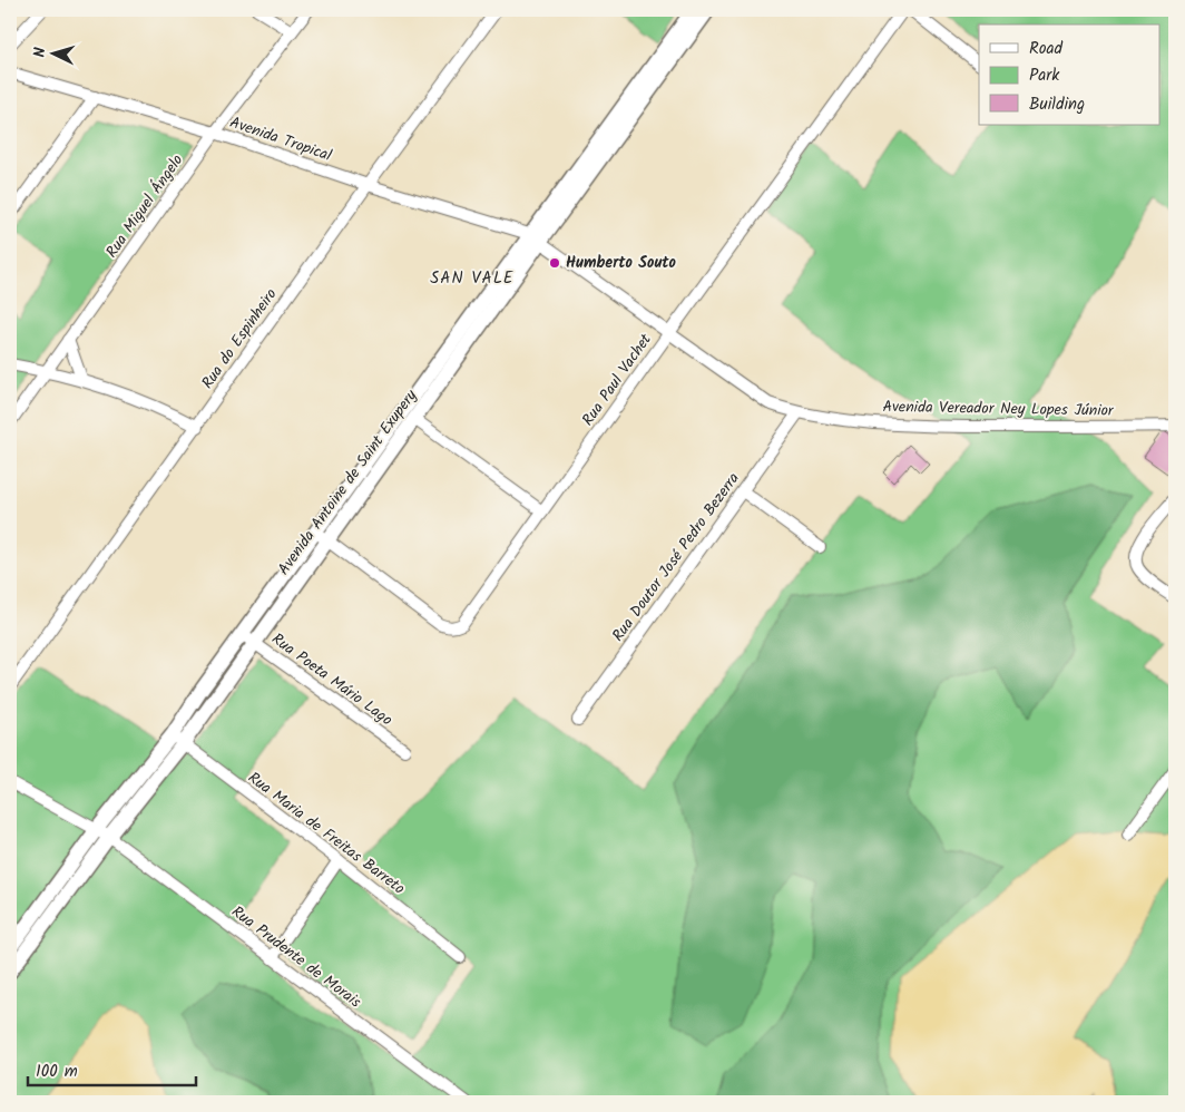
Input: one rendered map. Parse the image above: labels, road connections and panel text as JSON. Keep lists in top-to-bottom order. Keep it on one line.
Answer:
{"streets":{"street":["Avenida Tropical","Rua Miguel Ángelo","Rua do Espinheiro","Rua Paul Vachet","Avenida Vereador Ney Lopes Júnior","Avenida Antoine de Saint Exupery","Rua Doutor José Pedro Bezerra","Rua Poeta Mário Lago","Rua Maria de Freitas Barreto","Rua Prudente de Morais"]},"crossings":[["Avenida Tropical","Rua Miguel Ángelo"],["Avenida Tropical","Rua do Espinheiro"],["Avenida Tropical","Avenida Vereador Ney Lopes Júnior"],["Avenida Tropical","Avenida Antoine de Saint Exupery"],["Rua Paul Vachet","Avenida Vereador Ney Lopes Júnior"],["Rua Paul Vachet","Avenida Antoine de Saint Exupery"],["Avenida Vereador Ney Lopes Júnior","Avenida Antoine de Saint Exupery"],["Avenida Vereador Ney Lopes Júnior","Rua Doutor José Pedro Bezerra"],["Avenida Antoine de Saint Exupery","Rua Poeta Mário Lago"],["Avenida Antoine de Saint Exupery","Rua Maria de Freitas Barreto"],["Avenida Antoine de Saint Exupery","Rua Prudente de Morais"]],"districts":["SAN VALE"],"places":["Humberto Souto"],"legend":["Road","Park","Building"],"scale_bar":"100 m","north":"left"}
